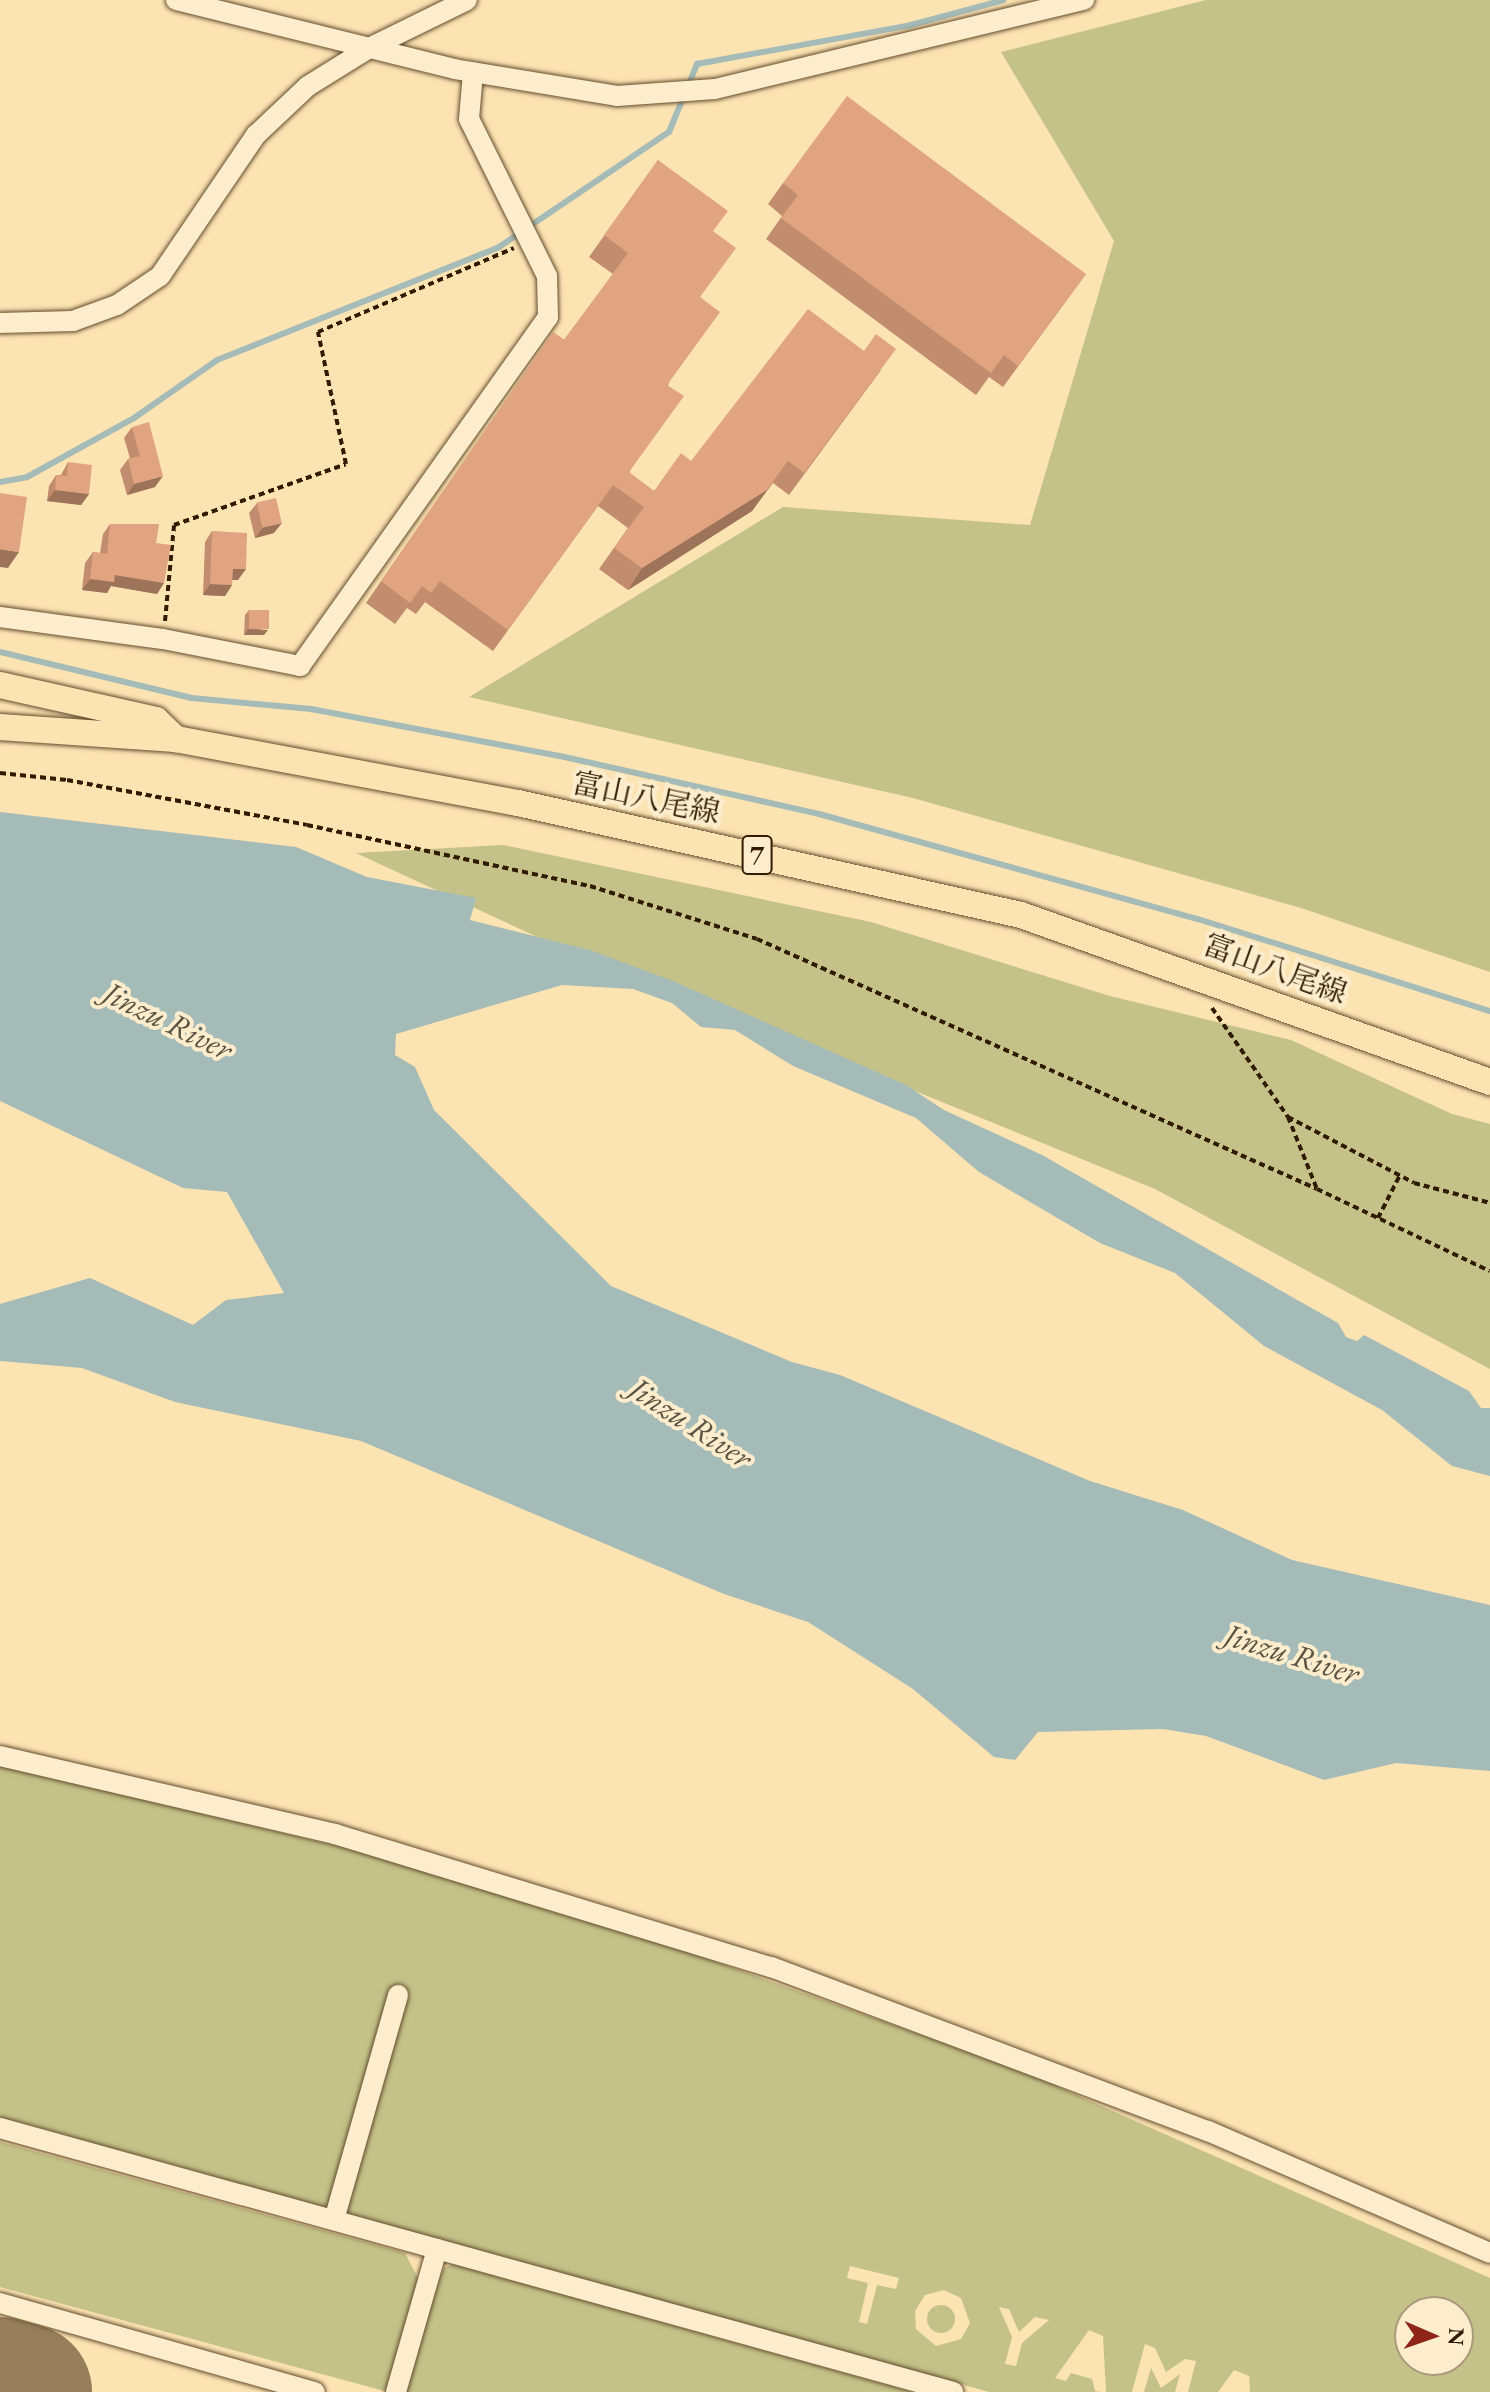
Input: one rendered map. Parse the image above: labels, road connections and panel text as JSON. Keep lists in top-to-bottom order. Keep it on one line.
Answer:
{"streets":{"main road":["富山八尾線","7"]},"water":["Jinzu River"],"north":"right"}
